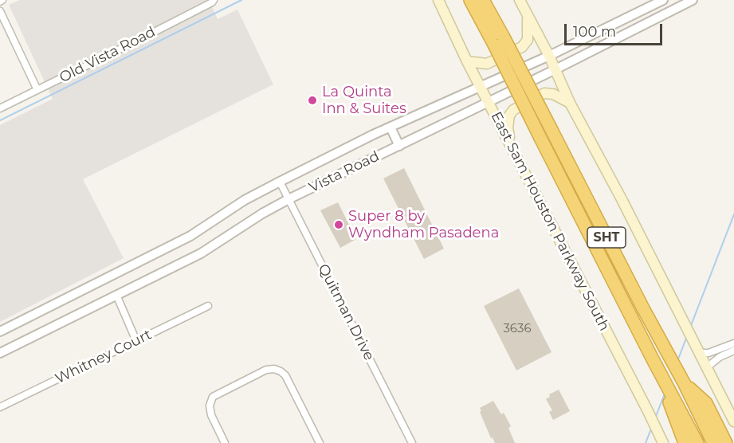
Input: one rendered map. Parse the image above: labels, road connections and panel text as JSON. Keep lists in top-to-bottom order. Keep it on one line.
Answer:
{"streets":{"highway":["SHT"],"main road":["East Sam Houston Parkway South"],"street":["Old Vista Road","Vista Road","Quitman Drive","Whitney Court"]},"crossings":[["Vista Road","East Sam Houston Parkway South"],["Vista Road","Quitman Drive"]],"places":["La Quinta Inn & Suites","Super 8 by Wyndham Pasadena"],"house_numbers":["3636"],"scale_bar":"100 m"}
